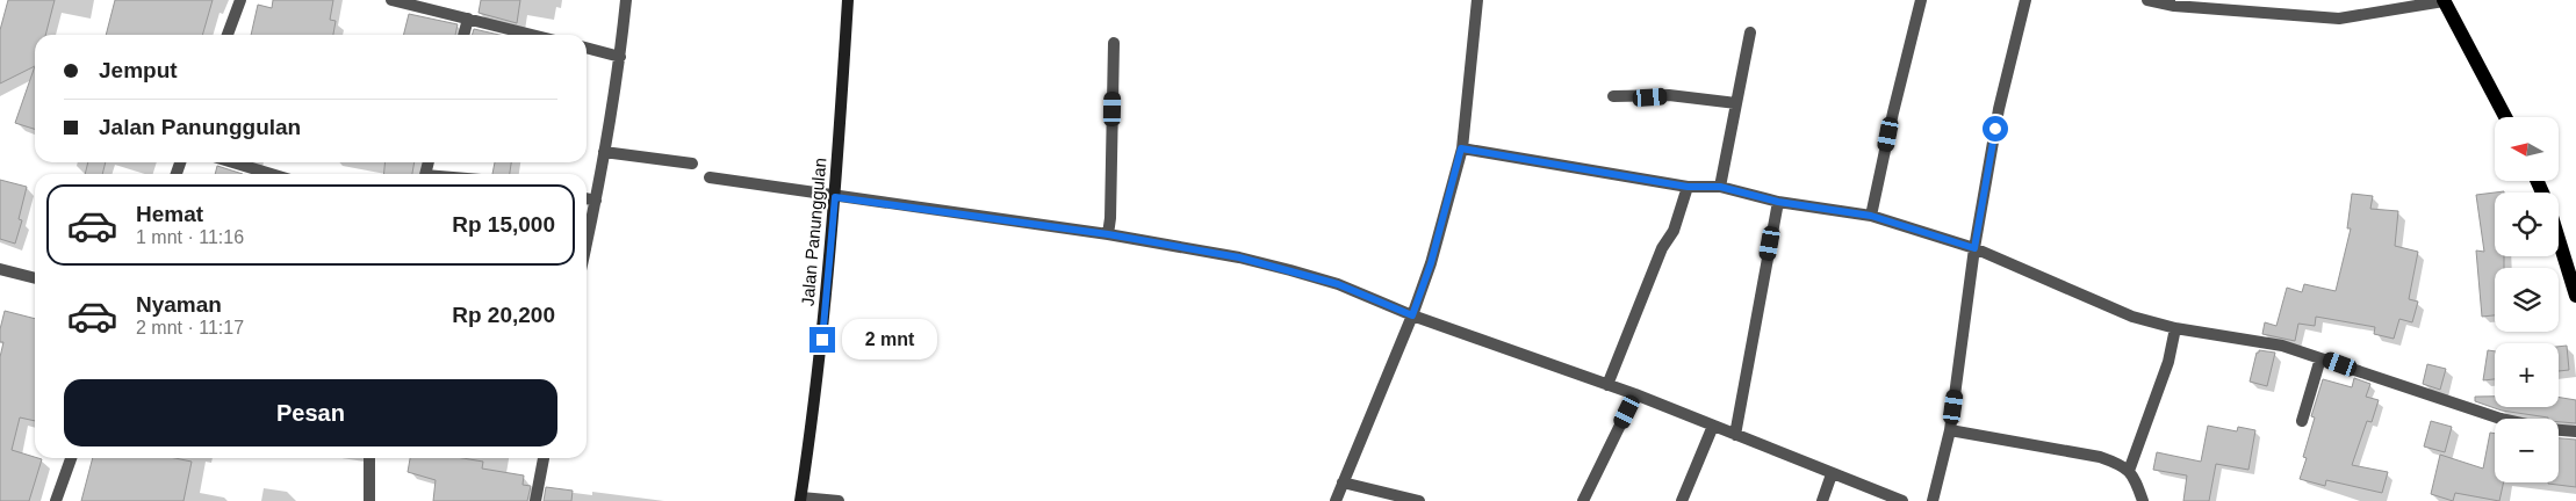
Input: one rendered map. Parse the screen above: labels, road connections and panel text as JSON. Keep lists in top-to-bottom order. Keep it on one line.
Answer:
{"streets":{"main road":["Jalan Panunggulan"]},"north":"left","page":{"banner":["Jemput","Jalan Panunggulan"],"map_buttons":["+","−"],"list":[{"name":"Hemat","note":"1 mnt · 11:16","value":"Rp 15,000"},{"name":"Nyaman","note":"2 mnt · 11:17","value":"Rp 20,200"}],"bubble":"2 mnt","buttons":"Pesan"}}
